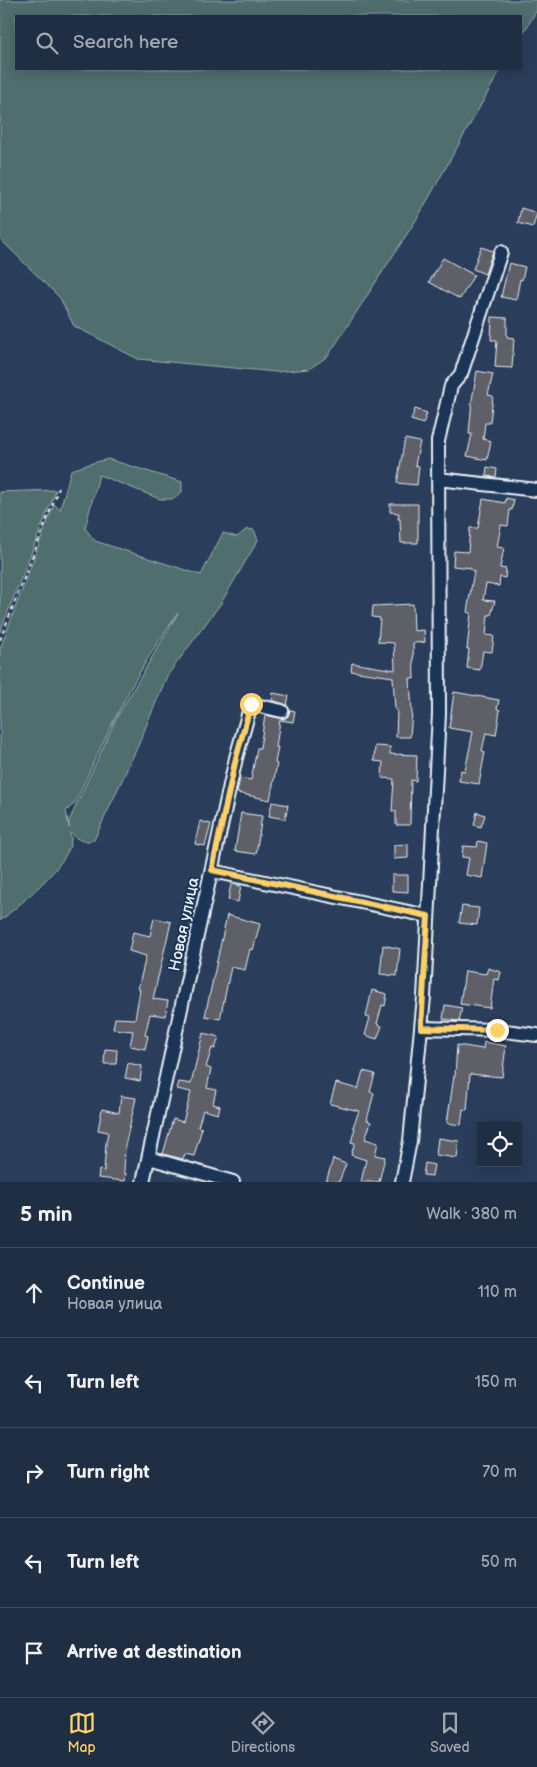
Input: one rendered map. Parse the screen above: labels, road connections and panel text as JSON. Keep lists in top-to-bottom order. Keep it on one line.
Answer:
{"streets":{"street":["Новая улица"]},"page":{"search":"Search here","heading":["5 min","Walk · 380 m"],"list":[["Continue","Новая улица","110 m"],["Turn left","150 m"],["Turn right","70 m"],["Turn left","50 m"],"Arrive at destination"],"nav":["Map","Directions","Saved"]}}
